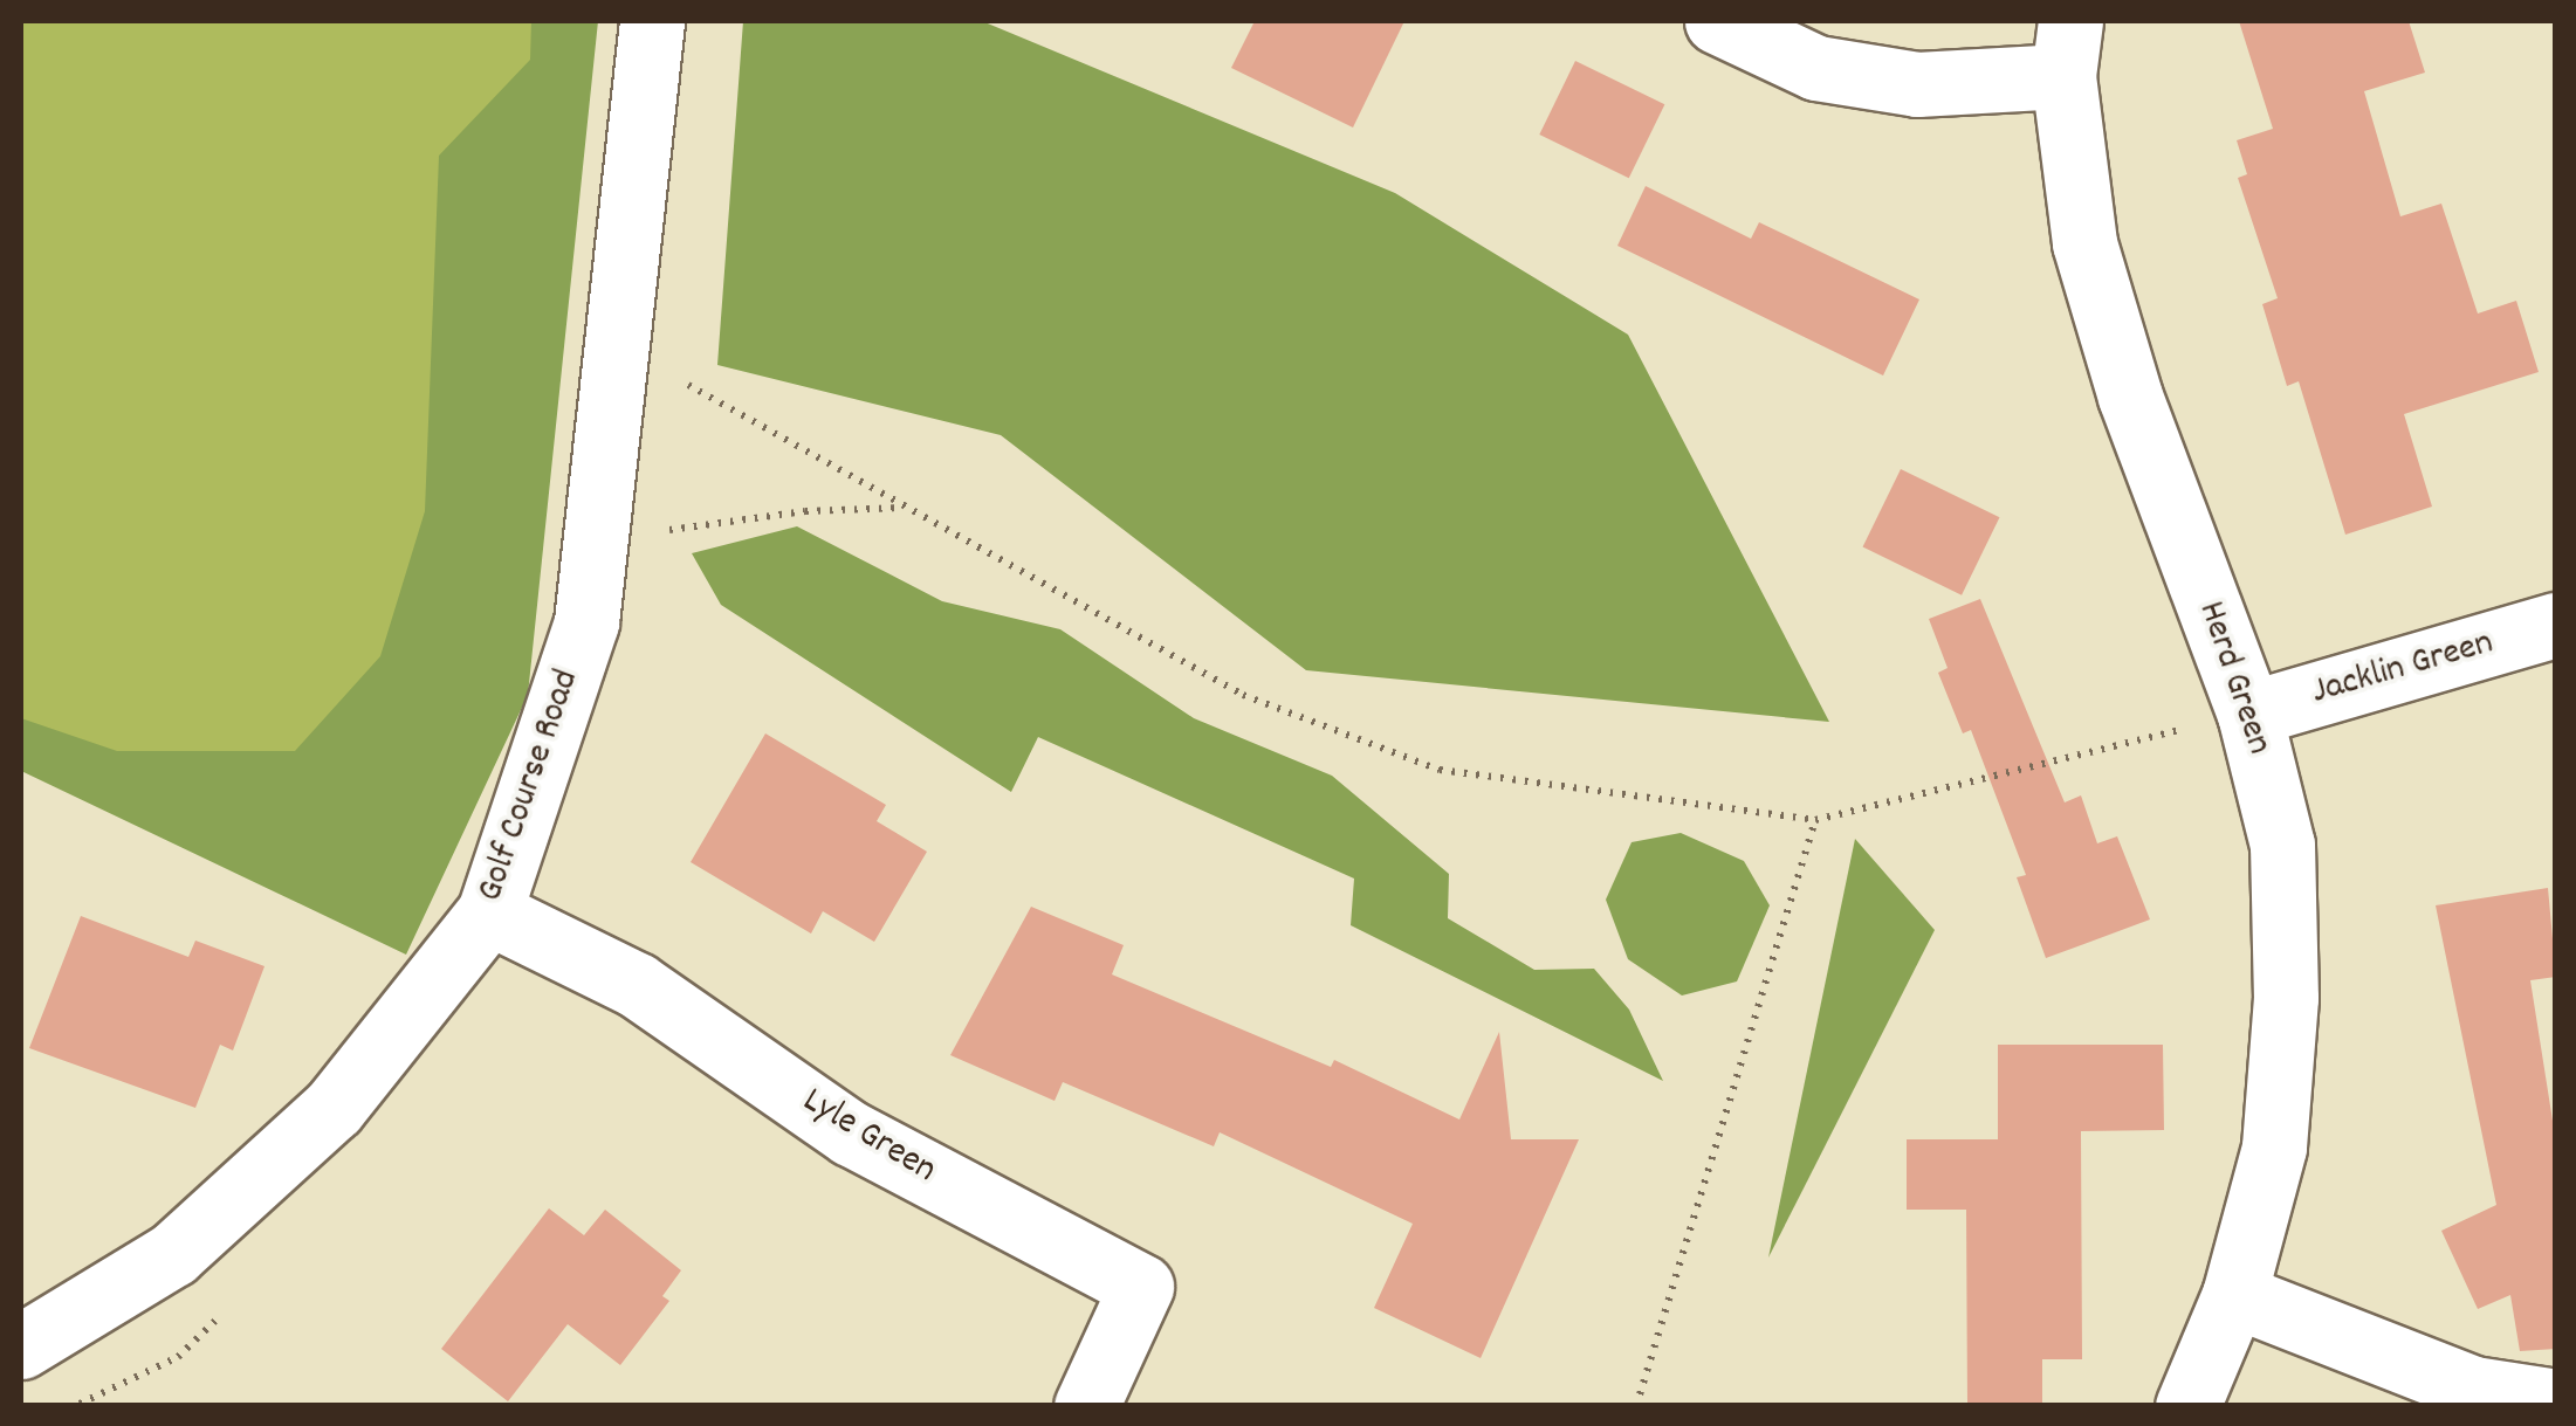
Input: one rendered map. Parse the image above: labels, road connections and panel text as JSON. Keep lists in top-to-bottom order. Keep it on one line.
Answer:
{"streets":{"street":["Jacklin Green","Herd Green","Golf Course Road","Lyle Green"]},"crossings":[["Jacklin Green","Herd Green"],["Golf Course Road","Lyle Green"]]}
